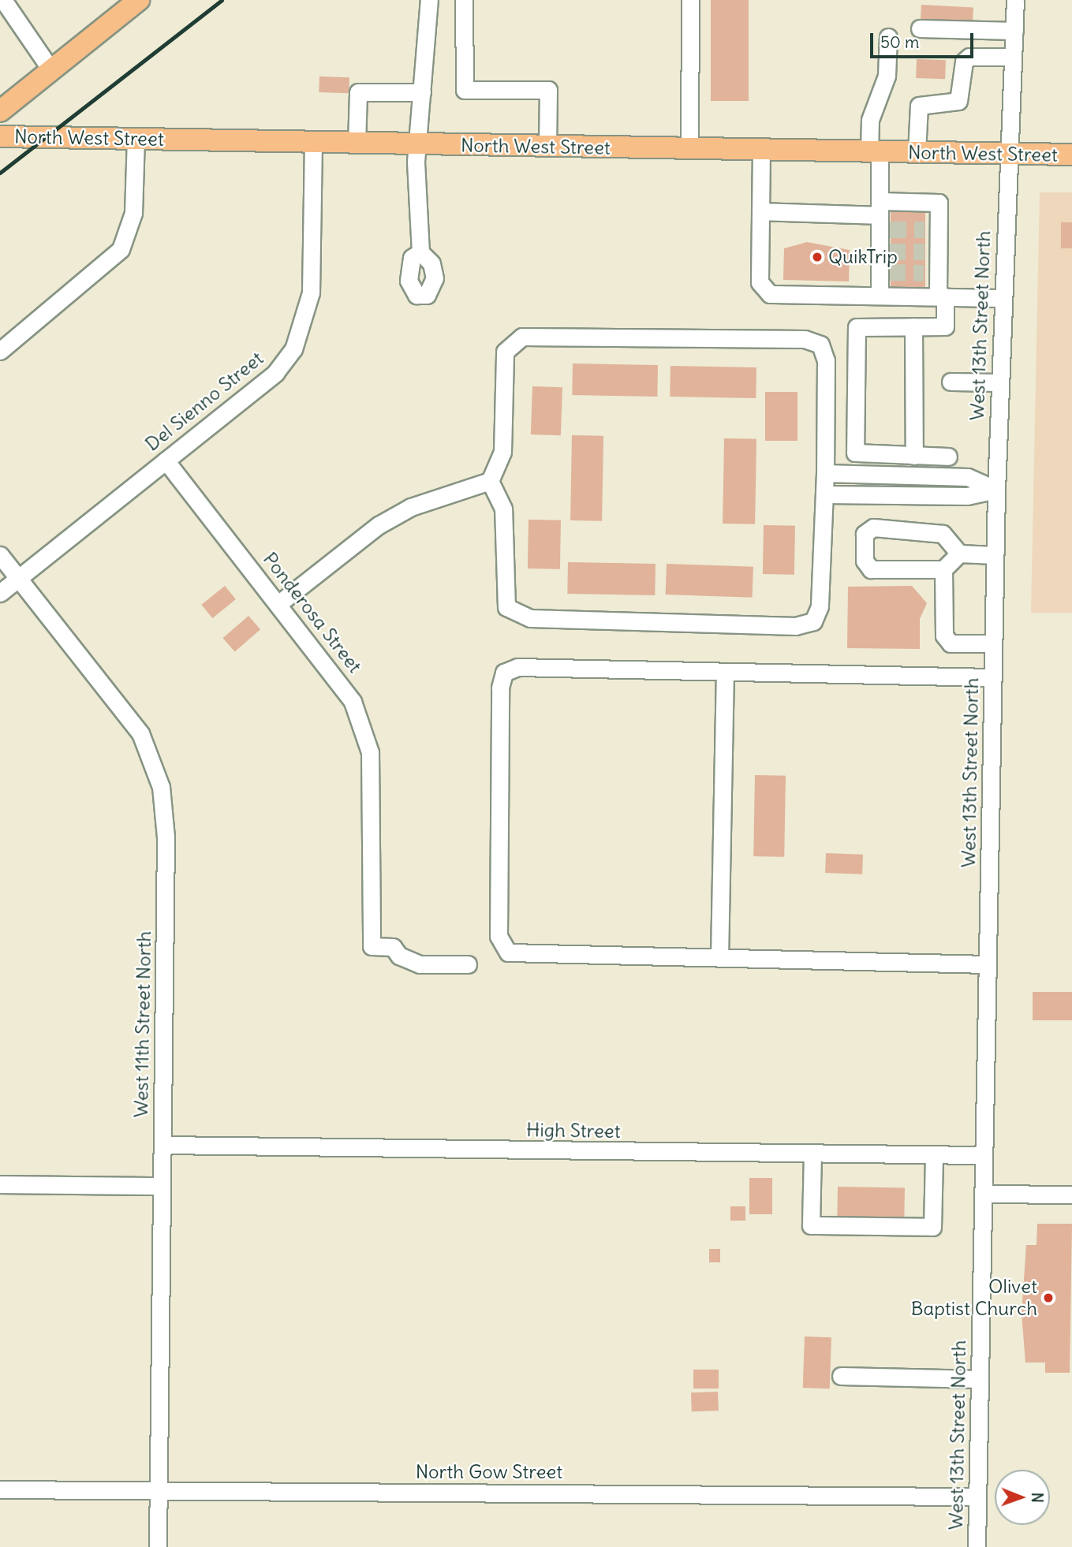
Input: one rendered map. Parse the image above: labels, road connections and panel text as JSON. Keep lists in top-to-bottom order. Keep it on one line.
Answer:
{"streets":{"main road":["North West Street"],"street":["West 13th Street North","Del Sienno Street","Ponderosa Street","West 11th Street North","High Street","North Gow Street"]},"crossings":[["North West Street","West 13th Street North"],["North West Street","Del Sienno Street"],["West 13th Street North","High Street"],["West 13th Street North","North Gow Street"],["Del Sienno Street","Ponderosa Street"],["Del Sienno Street","West 11th Street North"],["West 11th Street North","High Street"],["West 11th Street North","North Gow Street"]],"places":["QuikTrip","Olivet Baptist Church"],"scale_bar":"50 m","north":"right"}
